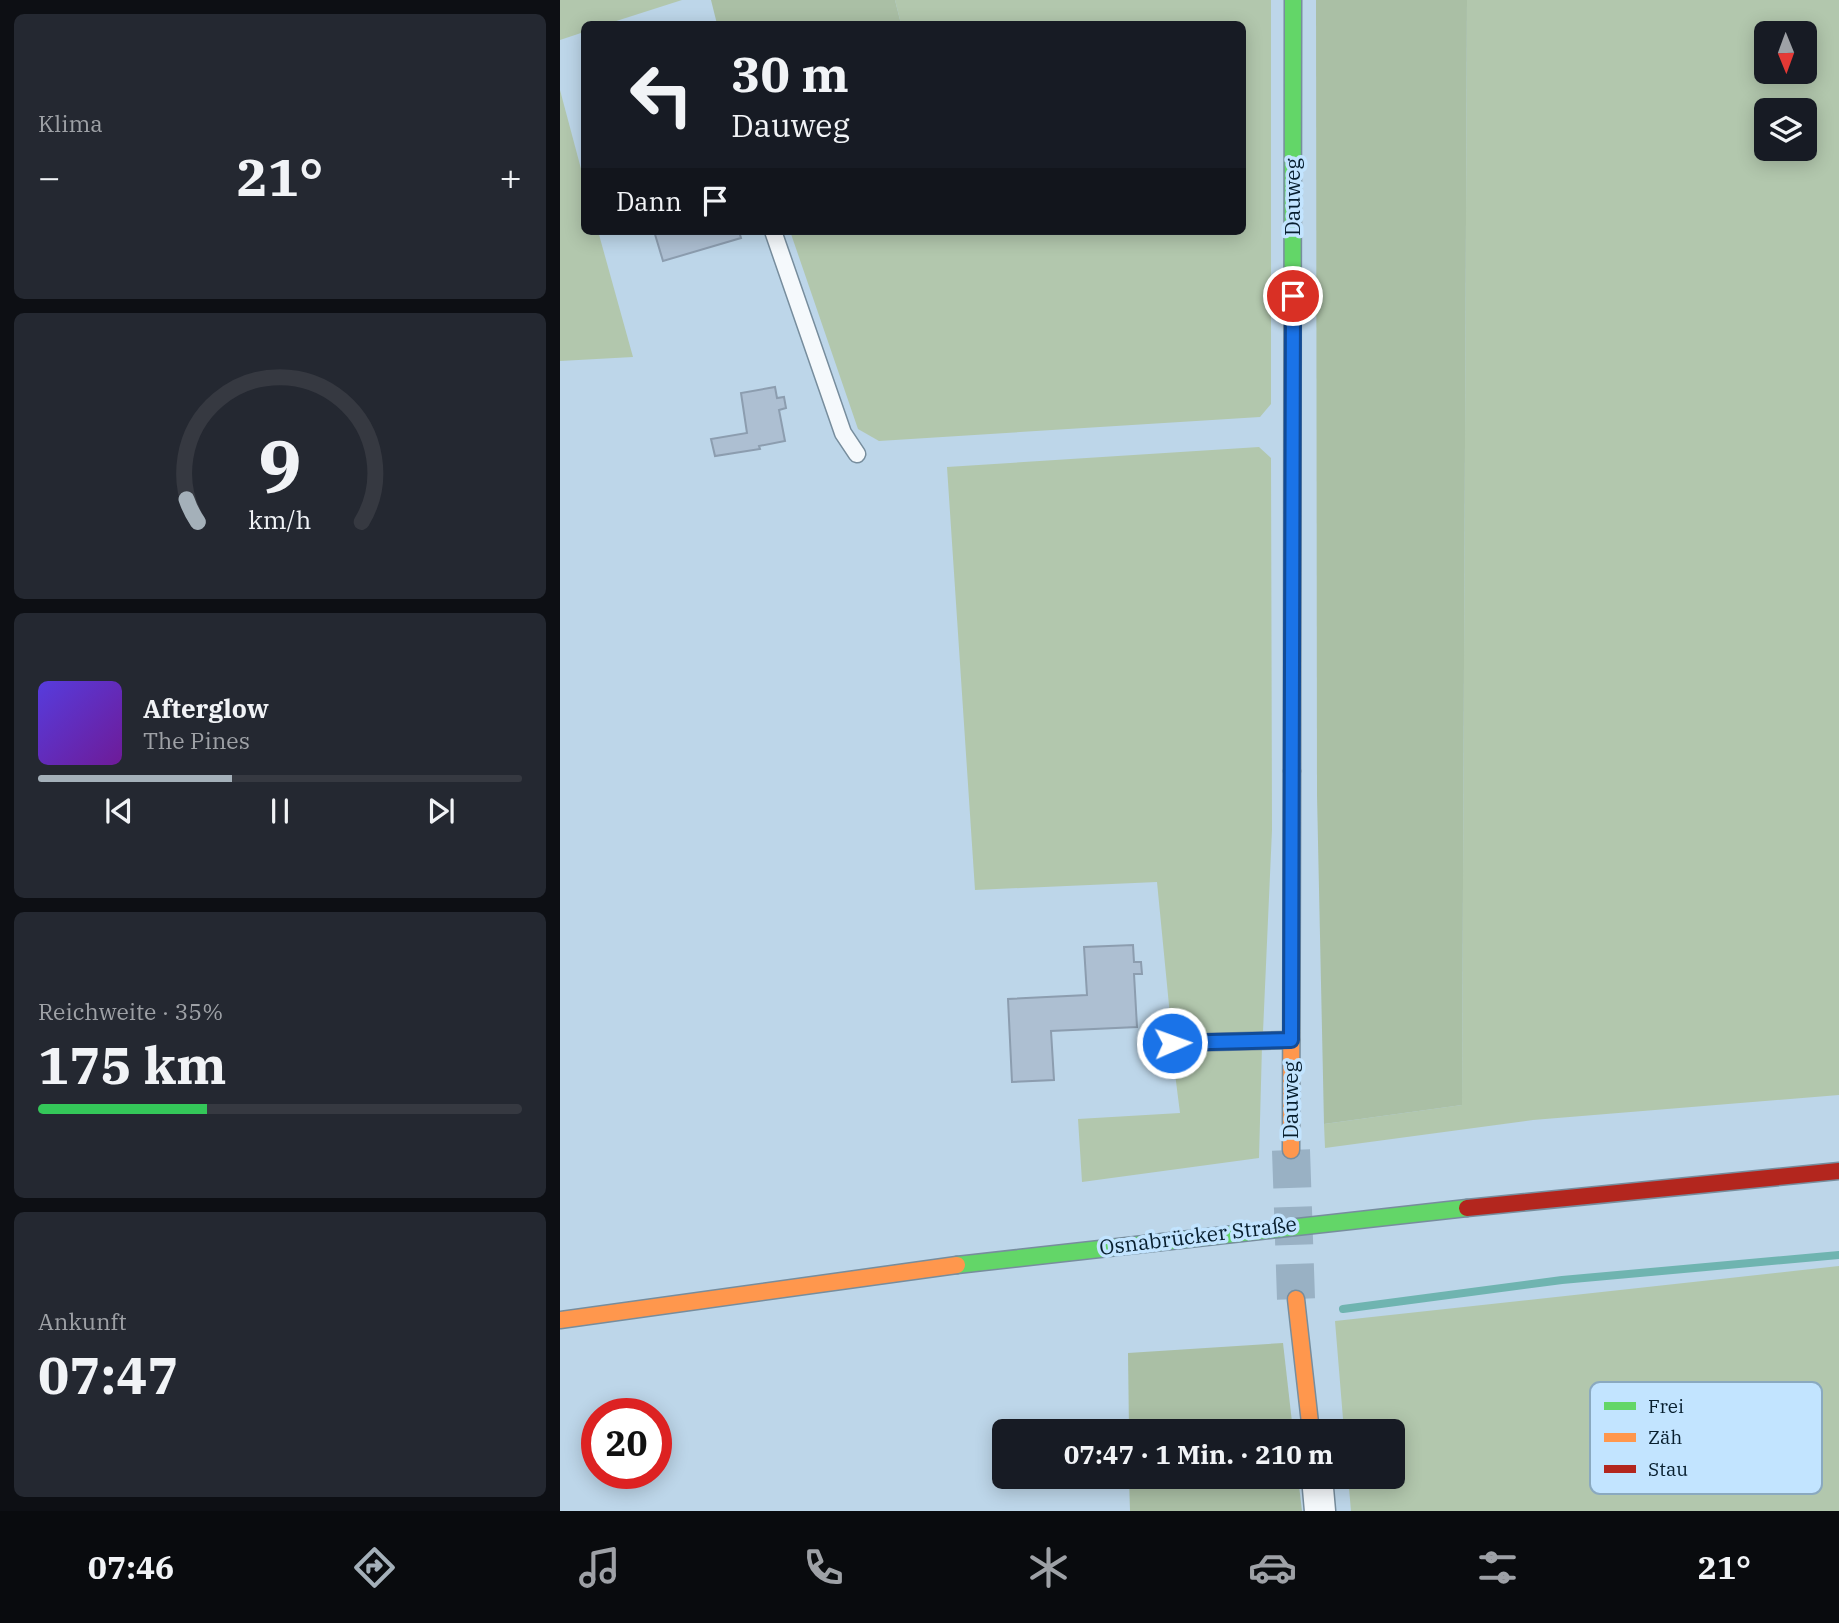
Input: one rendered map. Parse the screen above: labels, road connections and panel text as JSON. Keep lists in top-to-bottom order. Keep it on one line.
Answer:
{"streets":{"street":["Dauweg","Osnabrücker Straße"]},"legend":["Frei","Zäh","Stau"],"north":"bottom","page":{"tile":["Klima",["Reichweite · 35%","175 km"],["Ankunft","07:47"]],"turn":["30 m","Dauweg"],"heat":["−","21°","+"],"then":"Dann","song":["Afterglow","The Pines"],"limit":"20","trip":"07:47 · 1 Min. · 210 m","tabs":["07:46","21°"],"gauge":["9","km/h"]}}
